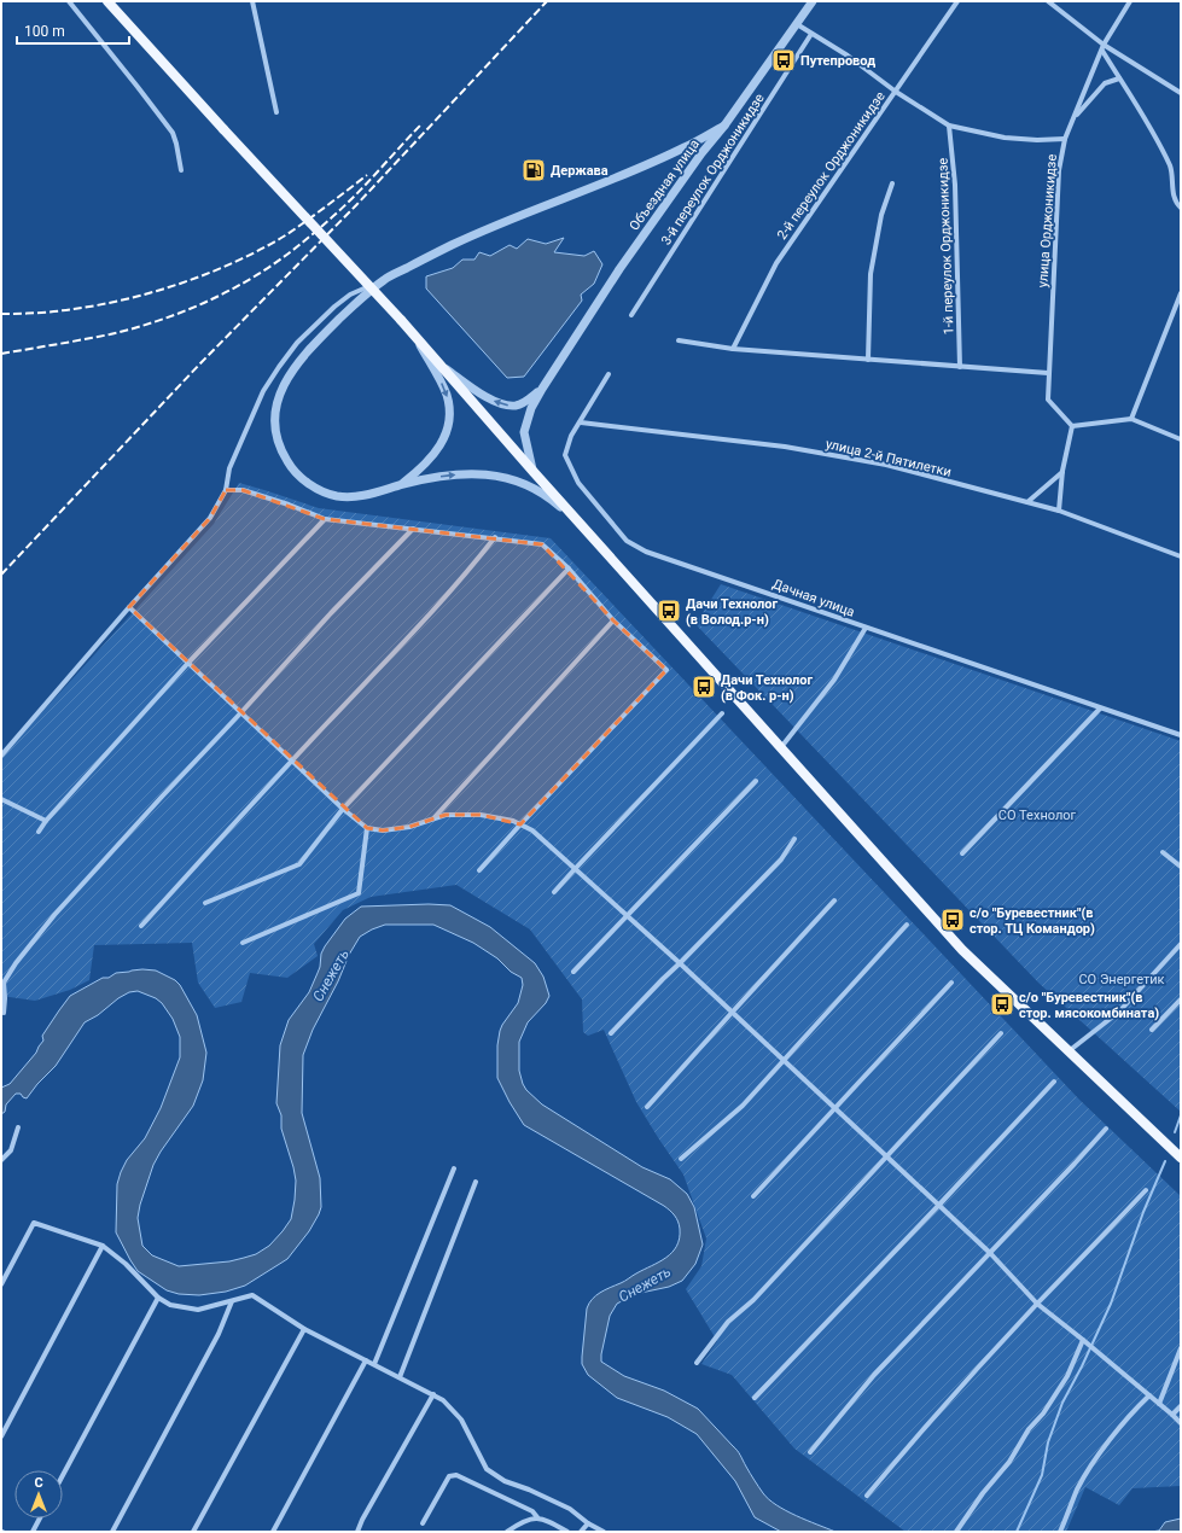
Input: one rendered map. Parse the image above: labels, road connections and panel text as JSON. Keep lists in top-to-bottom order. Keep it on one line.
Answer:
{"streets":{"street":["2-й переулок Орджоникидзе","3-й переулок Орджоникидзе","Объездная улица","улица Орджоникидзе","1-й переулок Орджоникидзе","улица 2-й Пятилетки","Дачная улица"]},"crossings":[["улица 2-й Пятилетки","Дачная улица"]],"water":["Снежеть"],"parks":["СО Технолог","СО Энергетик"],"places":{"bus stop":["Путепровод","Дачи Технолог (в Волод.р-н)","Дачи Технолог (в Фок. р-н)","с/о \"Буревестник\"(в стор. ТЦ Командор)","с/о \"Буревестник\"(в стор. мясокомбината)"],"fuel station":["Держава"]},"scale_bar":"100 m","north":"top"}
